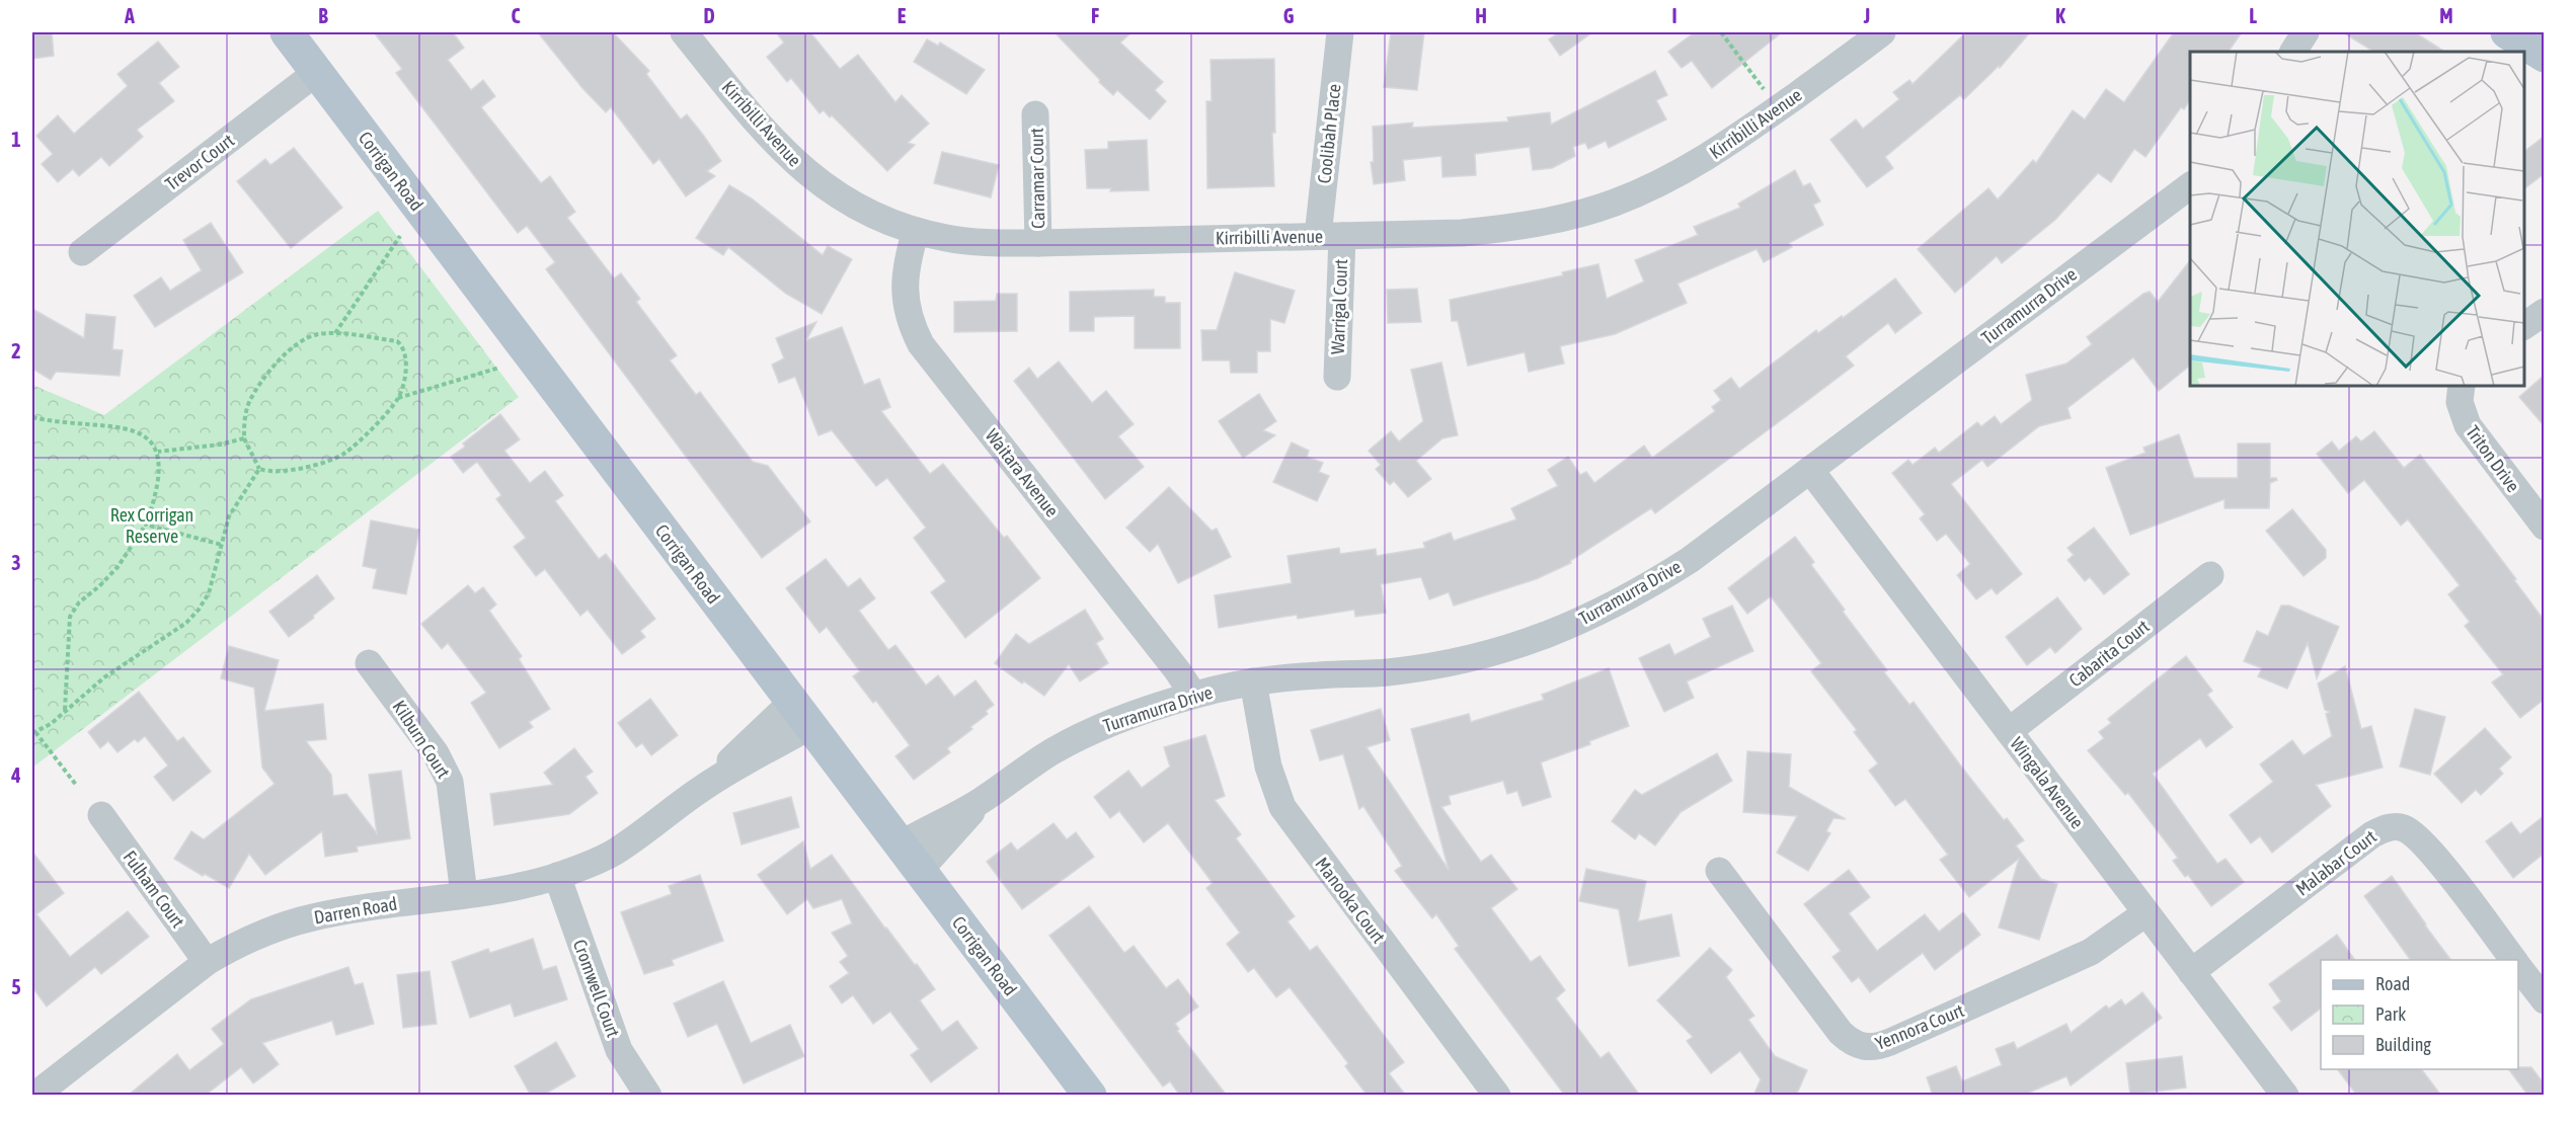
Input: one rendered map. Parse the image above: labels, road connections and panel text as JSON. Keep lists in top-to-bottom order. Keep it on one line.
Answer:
{"streets":{"main road":["Corrigan Road"],"street":["Kirribilli Avenue","Coolibah Place","Trevor Court","Carramar Court","Turramurra Drive","Warrigal Court","Triton Drive","Waitara Avenue","Cabarita Court","Kilburn Court","Wingala Avenue","Malabar Court","Fulham Court","Manooka Court","Darren Road","Cromwell Court","Yennora Court"]},"crossings":[["Kirribilli Avenue","Coolibah Place"],["Kirribilli Avenue","Carramar Court"],["Kirribilli Avenue","Warrigal Court"],["Kirribilli Avenue","Waitara Avenue"],["Coolibah Place","Warrigal Court"],["Trevor Court","Corrigan Road"],["Corrigan Road","Turramurra Drive"],["Corrigan Road","Darren Road"],["Turramurra Drive","Waitara Avenue"],["Turramurra Drive","Wingala Avenue"],["Turramurra Drive","Manooka Court"],["Cabarita Court","Wingala Avenue"],["Kilburn Court","Darren Road"],["Wingala Avenue","Malabar Court"],["Wingala Avenue","Yennora Court"],["Fulham Court","Darren Road"],["Darren Road","Cromwell Court"]],"parks":["Rex Corrigan Reserve"],"legend":["Road","Park","Building"],"grid":{"columns":["A","B","C","D","E","F","G","H","I","J","K","L","M"],"rows":["1","2","3","4","5"]}}
